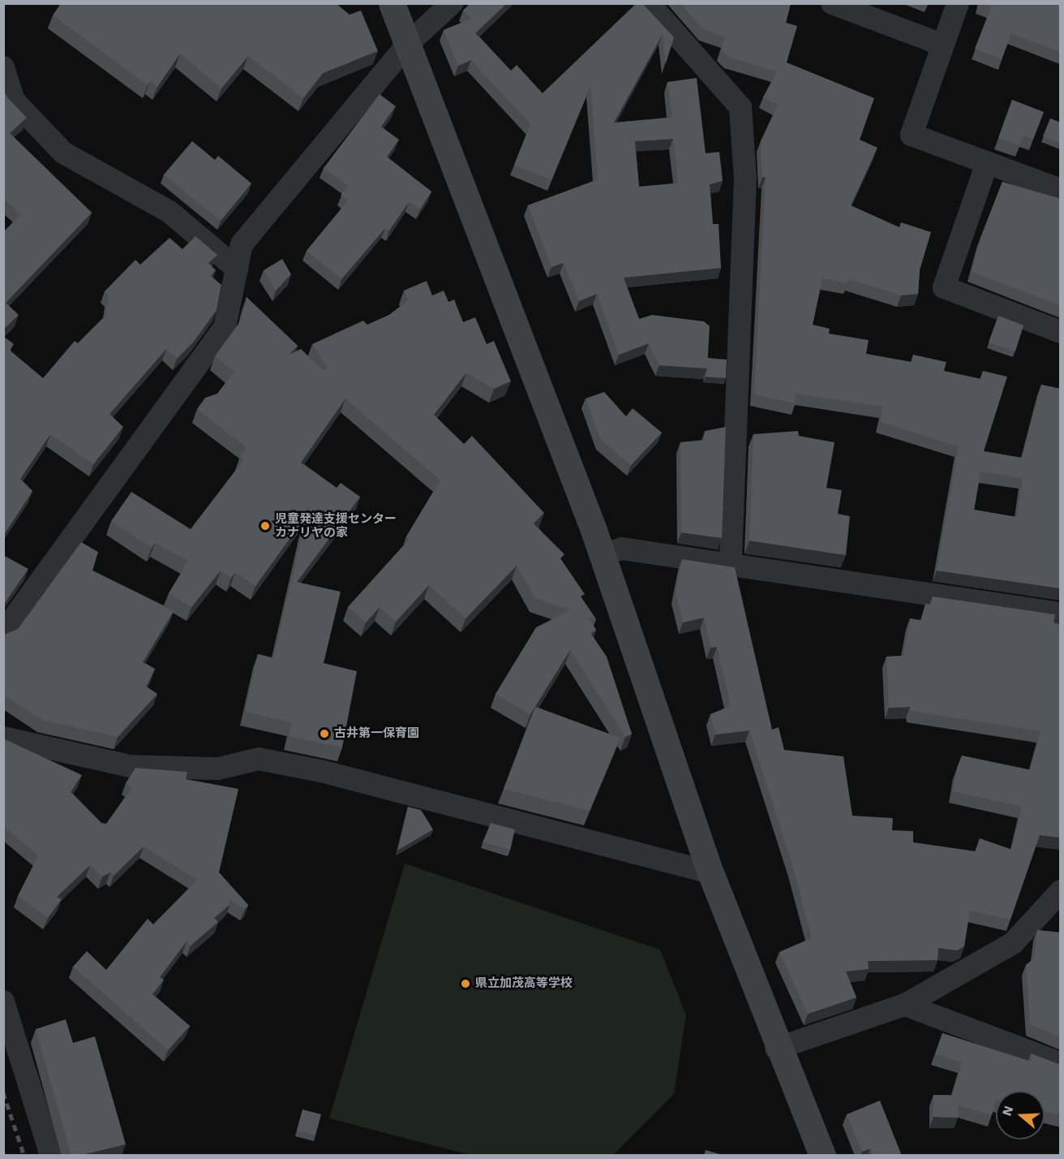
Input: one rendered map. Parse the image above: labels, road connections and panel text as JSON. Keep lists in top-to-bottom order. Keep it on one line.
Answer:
{"places":["児童発達支援センター カナリヤの家","古井第一保育園","県立加茂高等学校"],"north":"left"}
